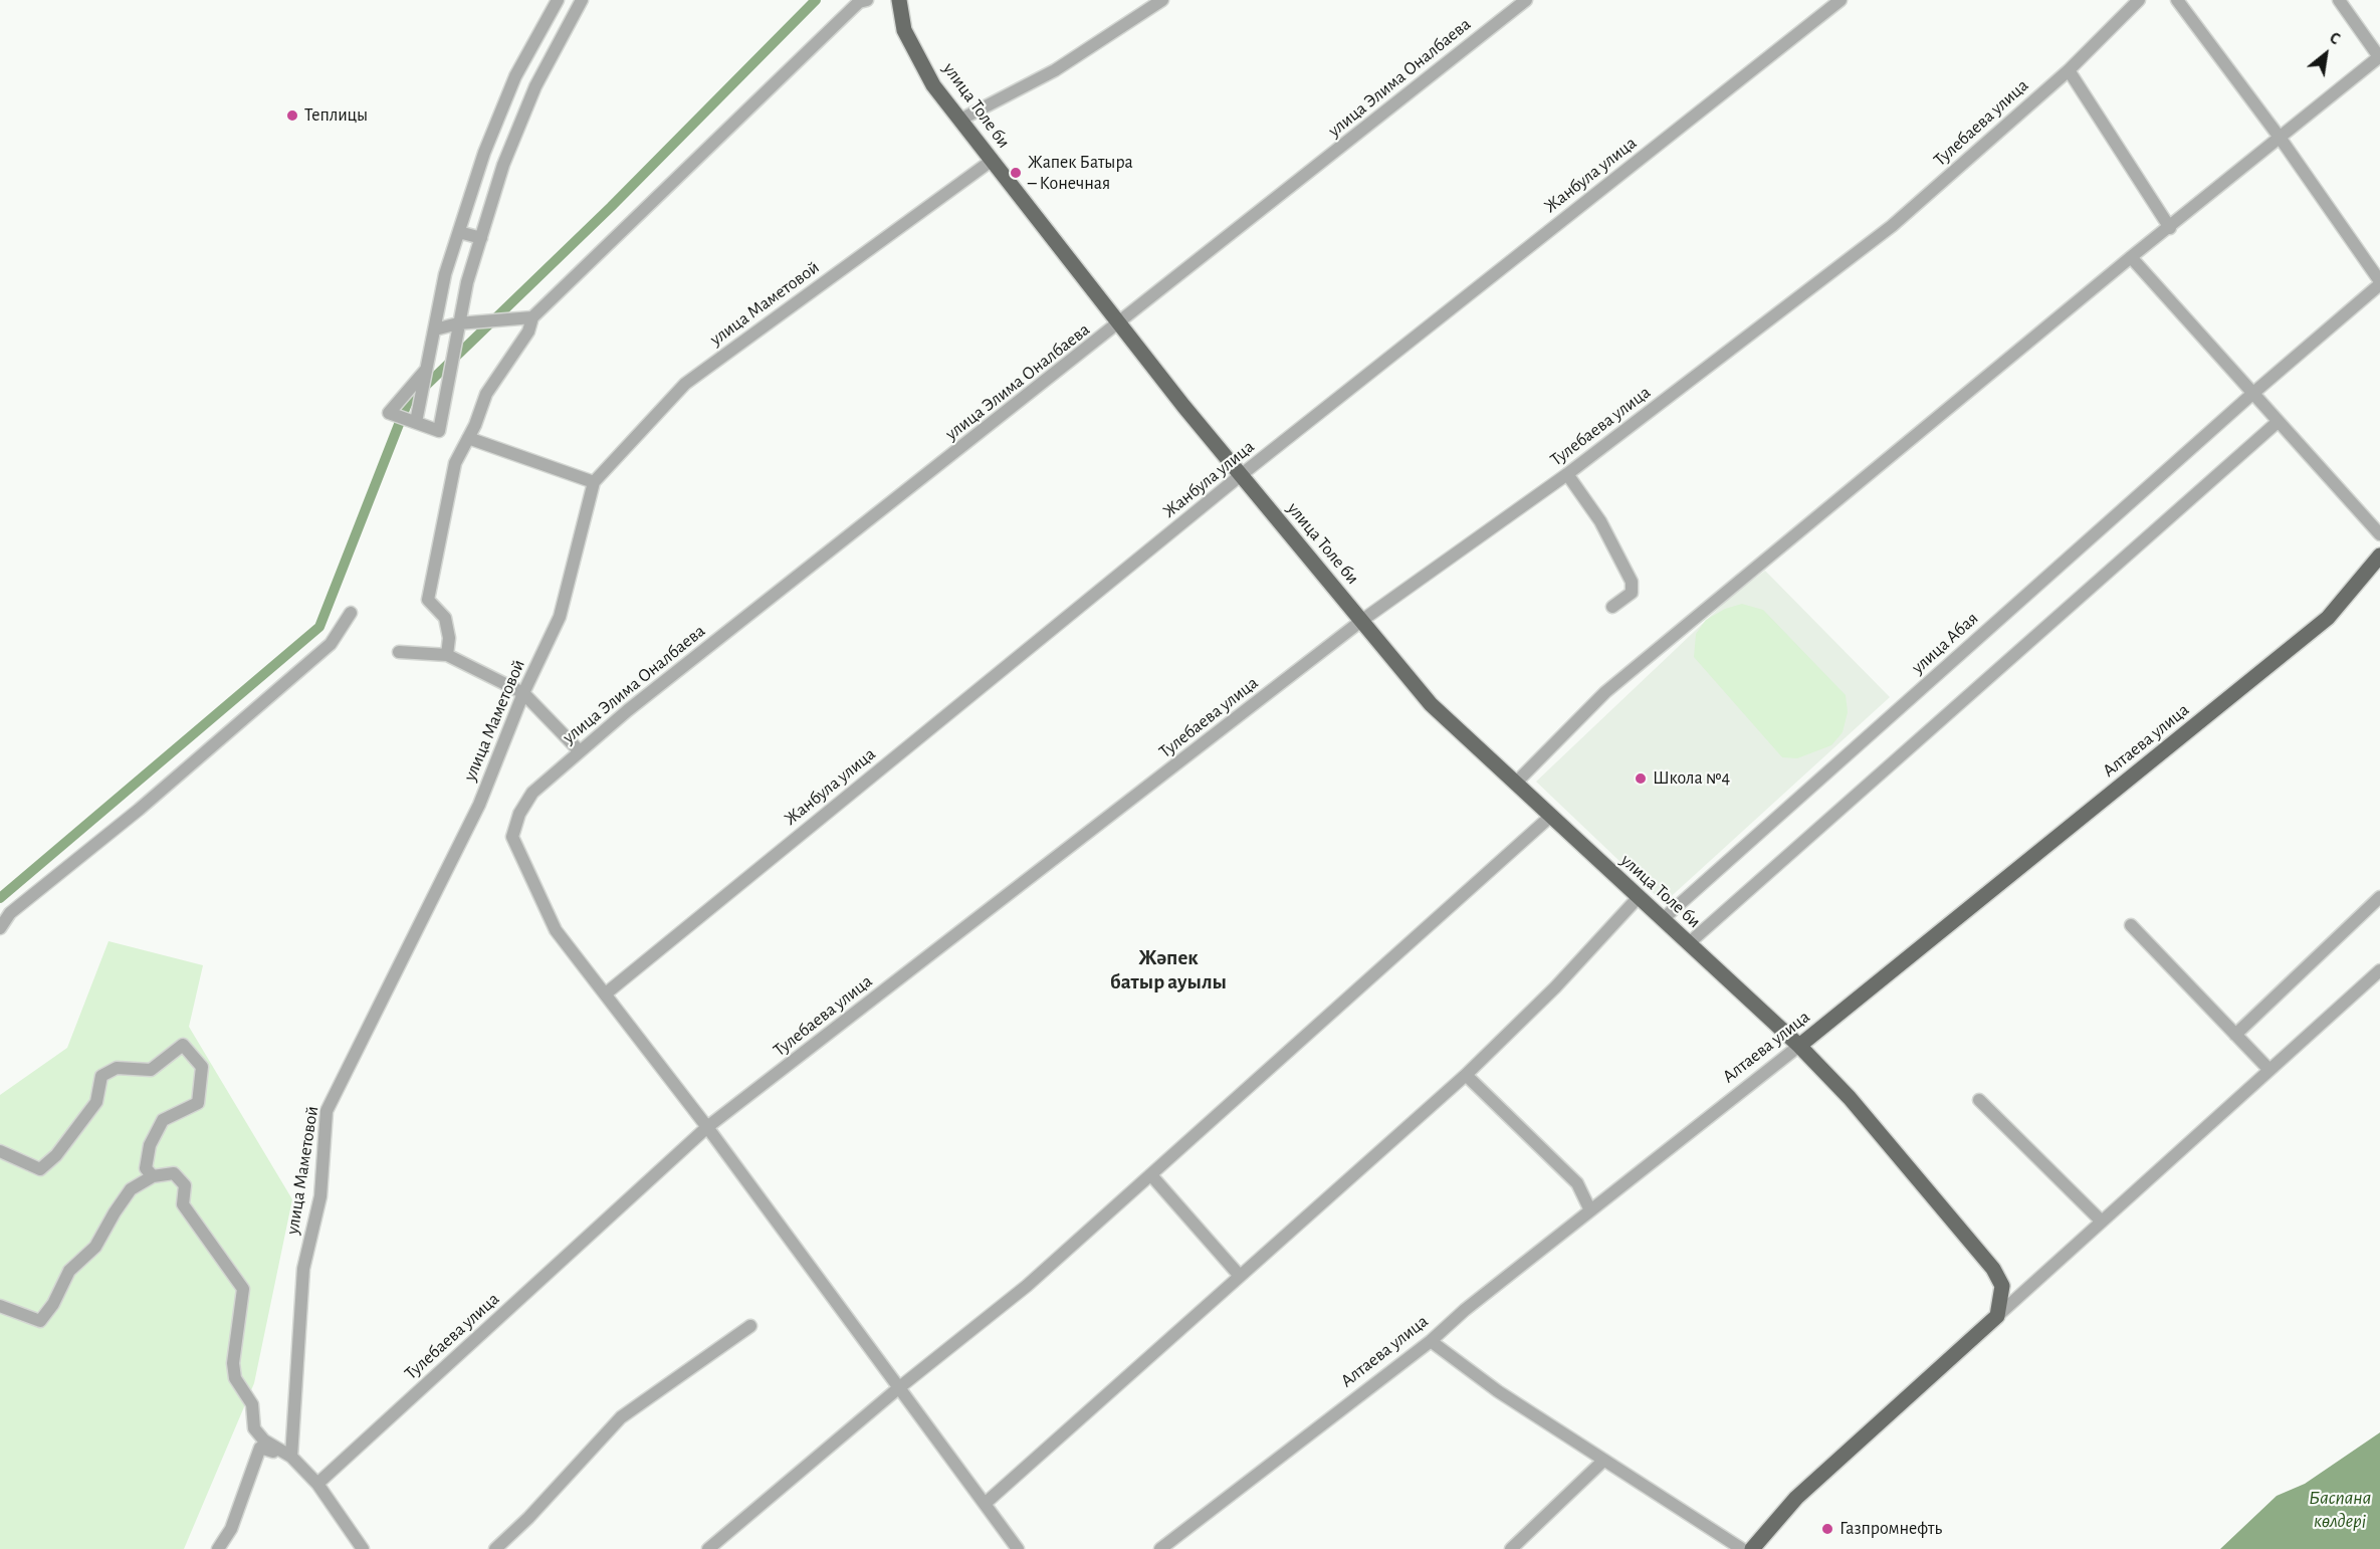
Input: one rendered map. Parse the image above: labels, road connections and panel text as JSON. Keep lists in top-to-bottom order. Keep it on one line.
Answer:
{"streets":{"main road":["улица Толе би","Алтаева улица"],"street":["улица Элима Оналбаева","Тулебаева улица","Жанбула улица","улица Маметовой","улица Абая"]},"crossings":[["улица Элима Оналбаева","улица Толе би"],["улица Элима Оналбаева","Тулебаева улица"],["улица Элима Оналбаева","Жанбула улица"],["улица Толе би","Тулебаева улица"],["улица Толе би","Жанбула улица"],["улица Толе би","улица Маметовой"],["улица Толе би","улица Абая"],["улица Толе би","Алтаева улица"]],"districts":["Жәпек батыр ауылы"],"water":["Баспана көлдері"],"places":["Теплицы","Жапек Батыра – Конечная","Школа №4","Газпромнефть"],"north":"top right"}
